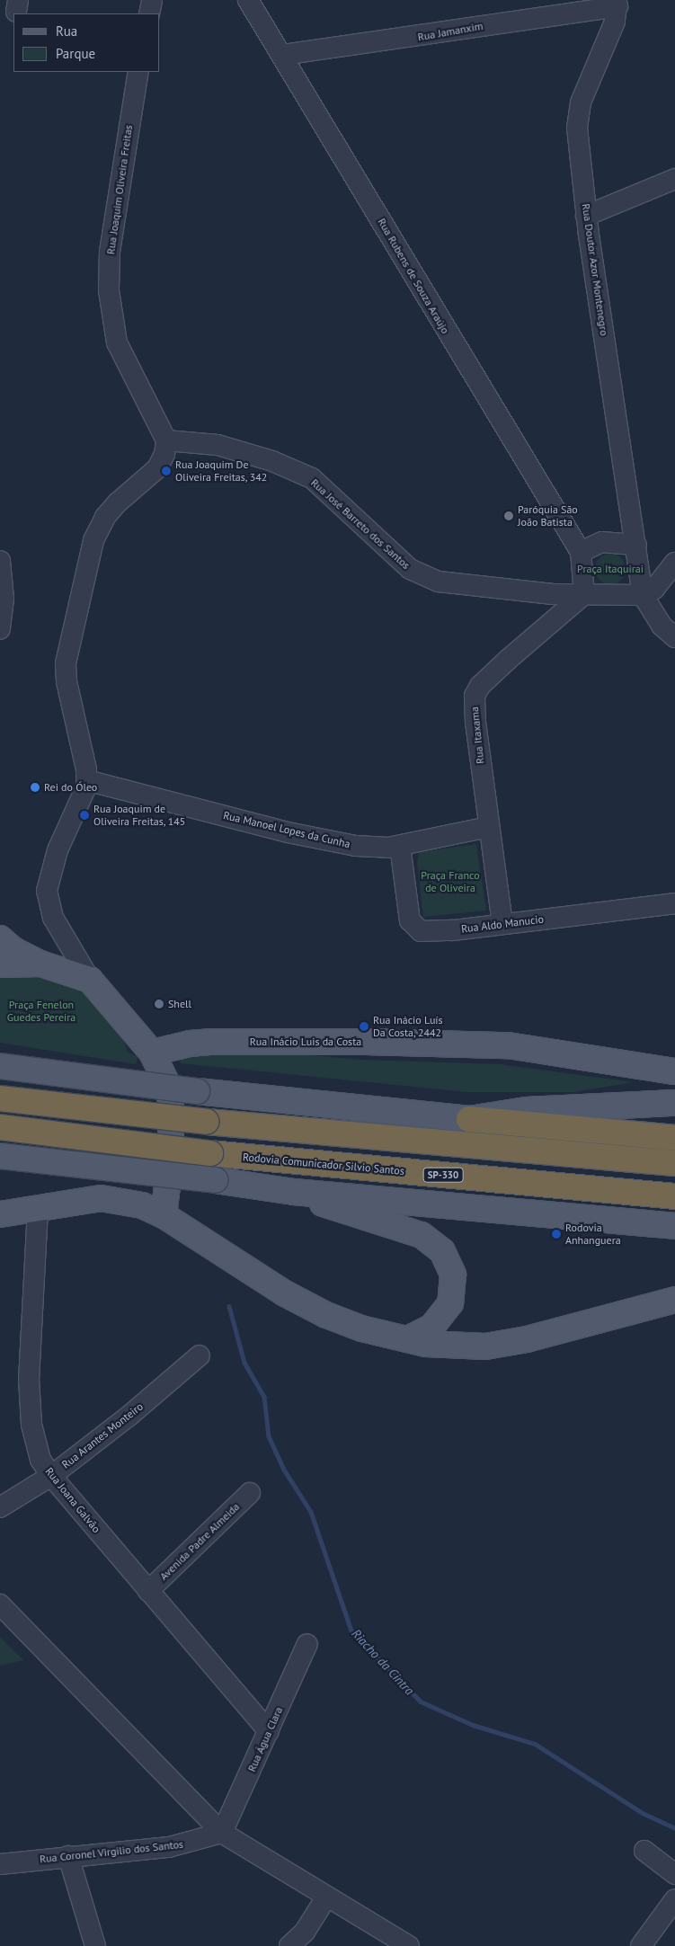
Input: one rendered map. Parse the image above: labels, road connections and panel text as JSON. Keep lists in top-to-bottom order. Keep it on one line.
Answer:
{"streets":{"highway":["Rodovia Comunicador Silvio Santos","SP-330"],"main road":["Rua Inácio Luis da Costa"],"street":["Rua Jamanxim","Rua Joaquim Oliveira Freitas","Rua Doutor Azor Montenegro","Rua Rubens de Souza Araújo","Rua José Barreto dos Santos","Rua Itaxama","Rua Manoel Lopes da Cunha","Rua Aldo Manucio","Rua Arantes Monteiro","Rua Joana Galvão","Avenida Padre Almeida","Rua Água Clara","Rua Coronel Virgilio dos Santos"]},"crossings":[["Rua Jamanxim","Rua Doutor Azor Montenegro"],["Rua Jamanxim","Rua Rubens de Souza Araújo"],["Rua Joaquim Oliveira Freitas","Rua José Barreto dos Santos"],["Rua José Barreto dos Santos","Rua Itaxama"],["Rua Itaxama","Rua Manoel Lopes da Cunha"],["Rua Itaxama","Rua Aldo Manucio"],["Rua Manoel Lopes da Cunha","Rua Aldo Manucio"],["Rua Arantes Monteiro","Rua Joana Galvão"],["Rua Joana Galvão","Avenida Padre Almeida"],["Rua Joana Galvão","Rua Água Clara"],["Rua Água Clara","Rua Coronel Virgilio dos Santos"]],"water":["Riacho da Cintra"],"parks":["Praça Itaquirai","Praça Franco de Oliveira","Praça Fenelon Guedes Pereira"],"places":["Rua Joaquim De Oliveira Freitas, 342","Paróquia São João Batista","Rei do Óleo","Rua Joaquim de Oliveira Freitas, 145","Shell","Rua Inácio Luís Da Costa, 2442","Rodovia Anhanguera"],"legend":["Rua","Parque"]}
